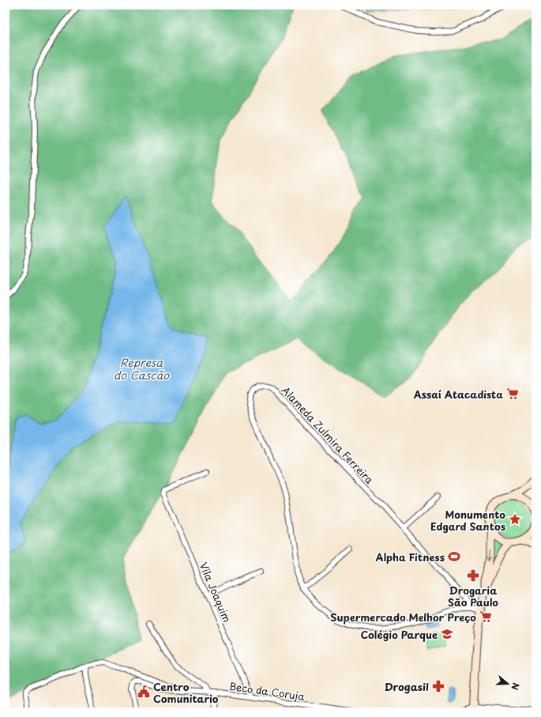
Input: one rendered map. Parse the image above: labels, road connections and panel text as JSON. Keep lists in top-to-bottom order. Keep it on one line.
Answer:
{"streets":{"street":["Alameda Zulmira Ferreira","Vila Joaquim","Beco da Coruja"]},"crossings":[["Vila Joaquim","Beco da Coruja"]],"water":["Represa do Cascão"],"places":{"supermarket":["Assaí Atacadista","Supermercado Melhor Preço"],"place":["Monumento Edgard Santos"],"sports":["Alpha Fitness"],"pharmacy":["Drogaria São Paulo","Drogasil"],"school or university":["Colégio Parque"],"public building":["Centro Comunitario"]},"north":"right"}
